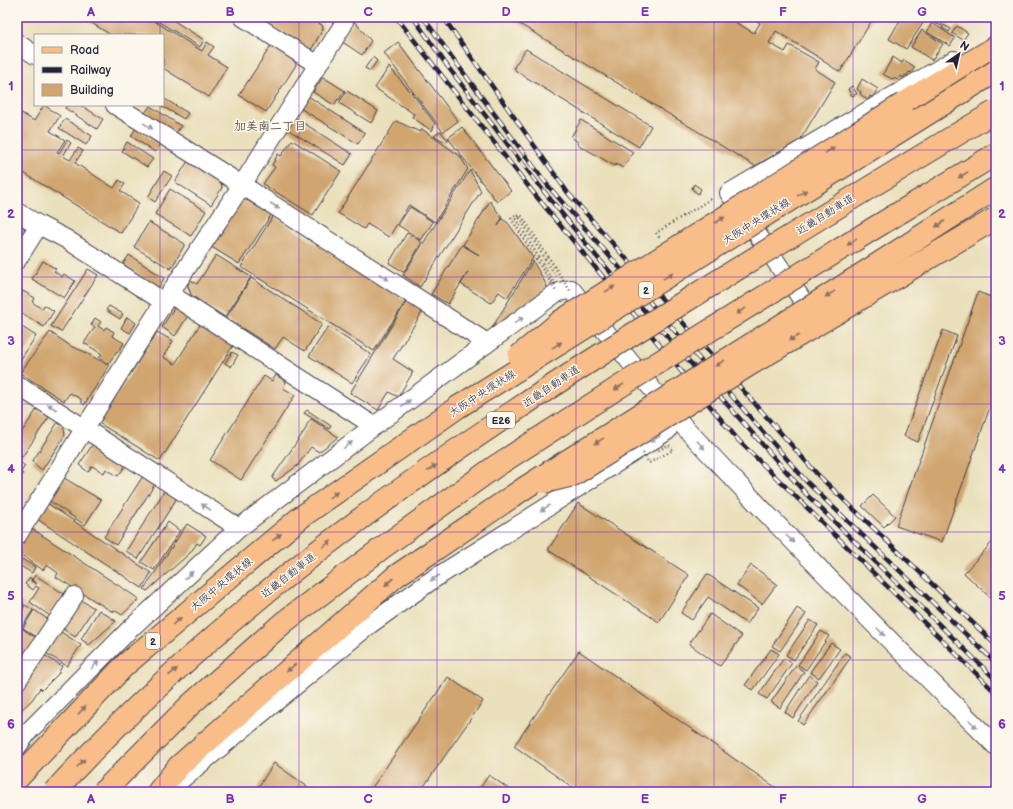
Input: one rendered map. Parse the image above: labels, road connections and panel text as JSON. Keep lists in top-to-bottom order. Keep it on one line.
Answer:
{"streets":{"main road":["近畿自動車道","大阪中央環状線","2","E26"]},"crossings":[["大阪中央環状線","2"]],"districts":["加美南二丁目"],"legend":["Road","Railway","Building"],"north":"top right","grid":{"columns":["A","B","C","D","E","F","G"],"rows":["1","2","3","4","5","6"]}}
